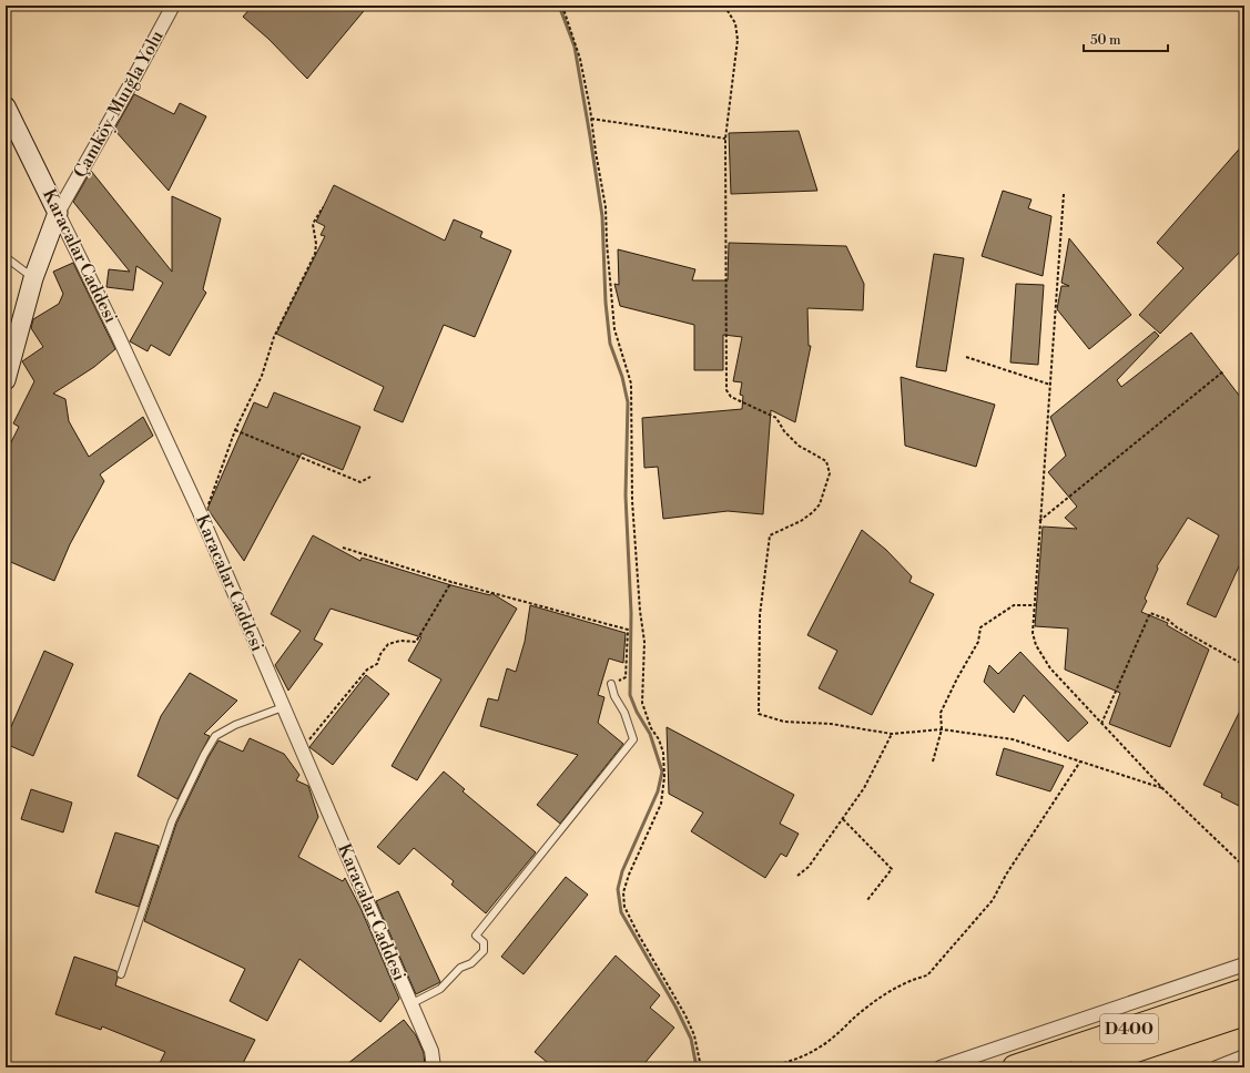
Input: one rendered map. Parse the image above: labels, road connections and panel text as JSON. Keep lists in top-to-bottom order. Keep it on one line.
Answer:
{"streets":{"highway":["D400"],"street":["Çamköy-Muığla Yolu","Karacalar Caddesi"]},"crossings":[["Çamköy-Muığla Yolu","Karacalar Caddesi"]],"scale_bar":"50 m"}
